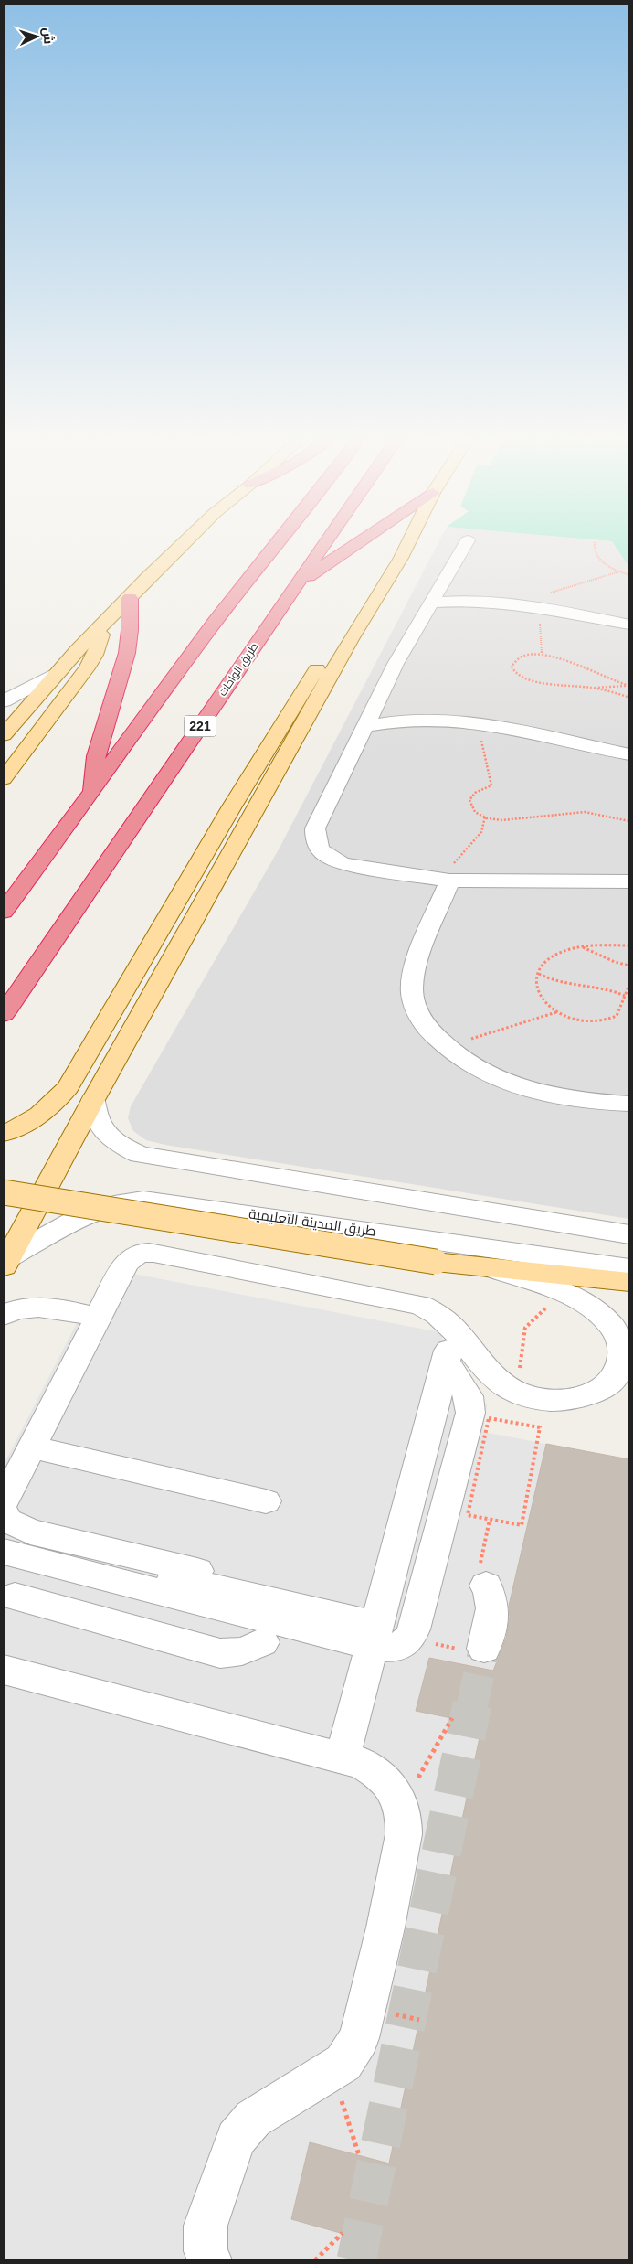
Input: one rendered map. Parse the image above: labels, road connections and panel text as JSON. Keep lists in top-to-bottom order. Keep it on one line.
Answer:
{"streets":{"highway":["طريق الواحات","221"],"street":["طريق المدينة التعليمية"]},"north":"right"}
